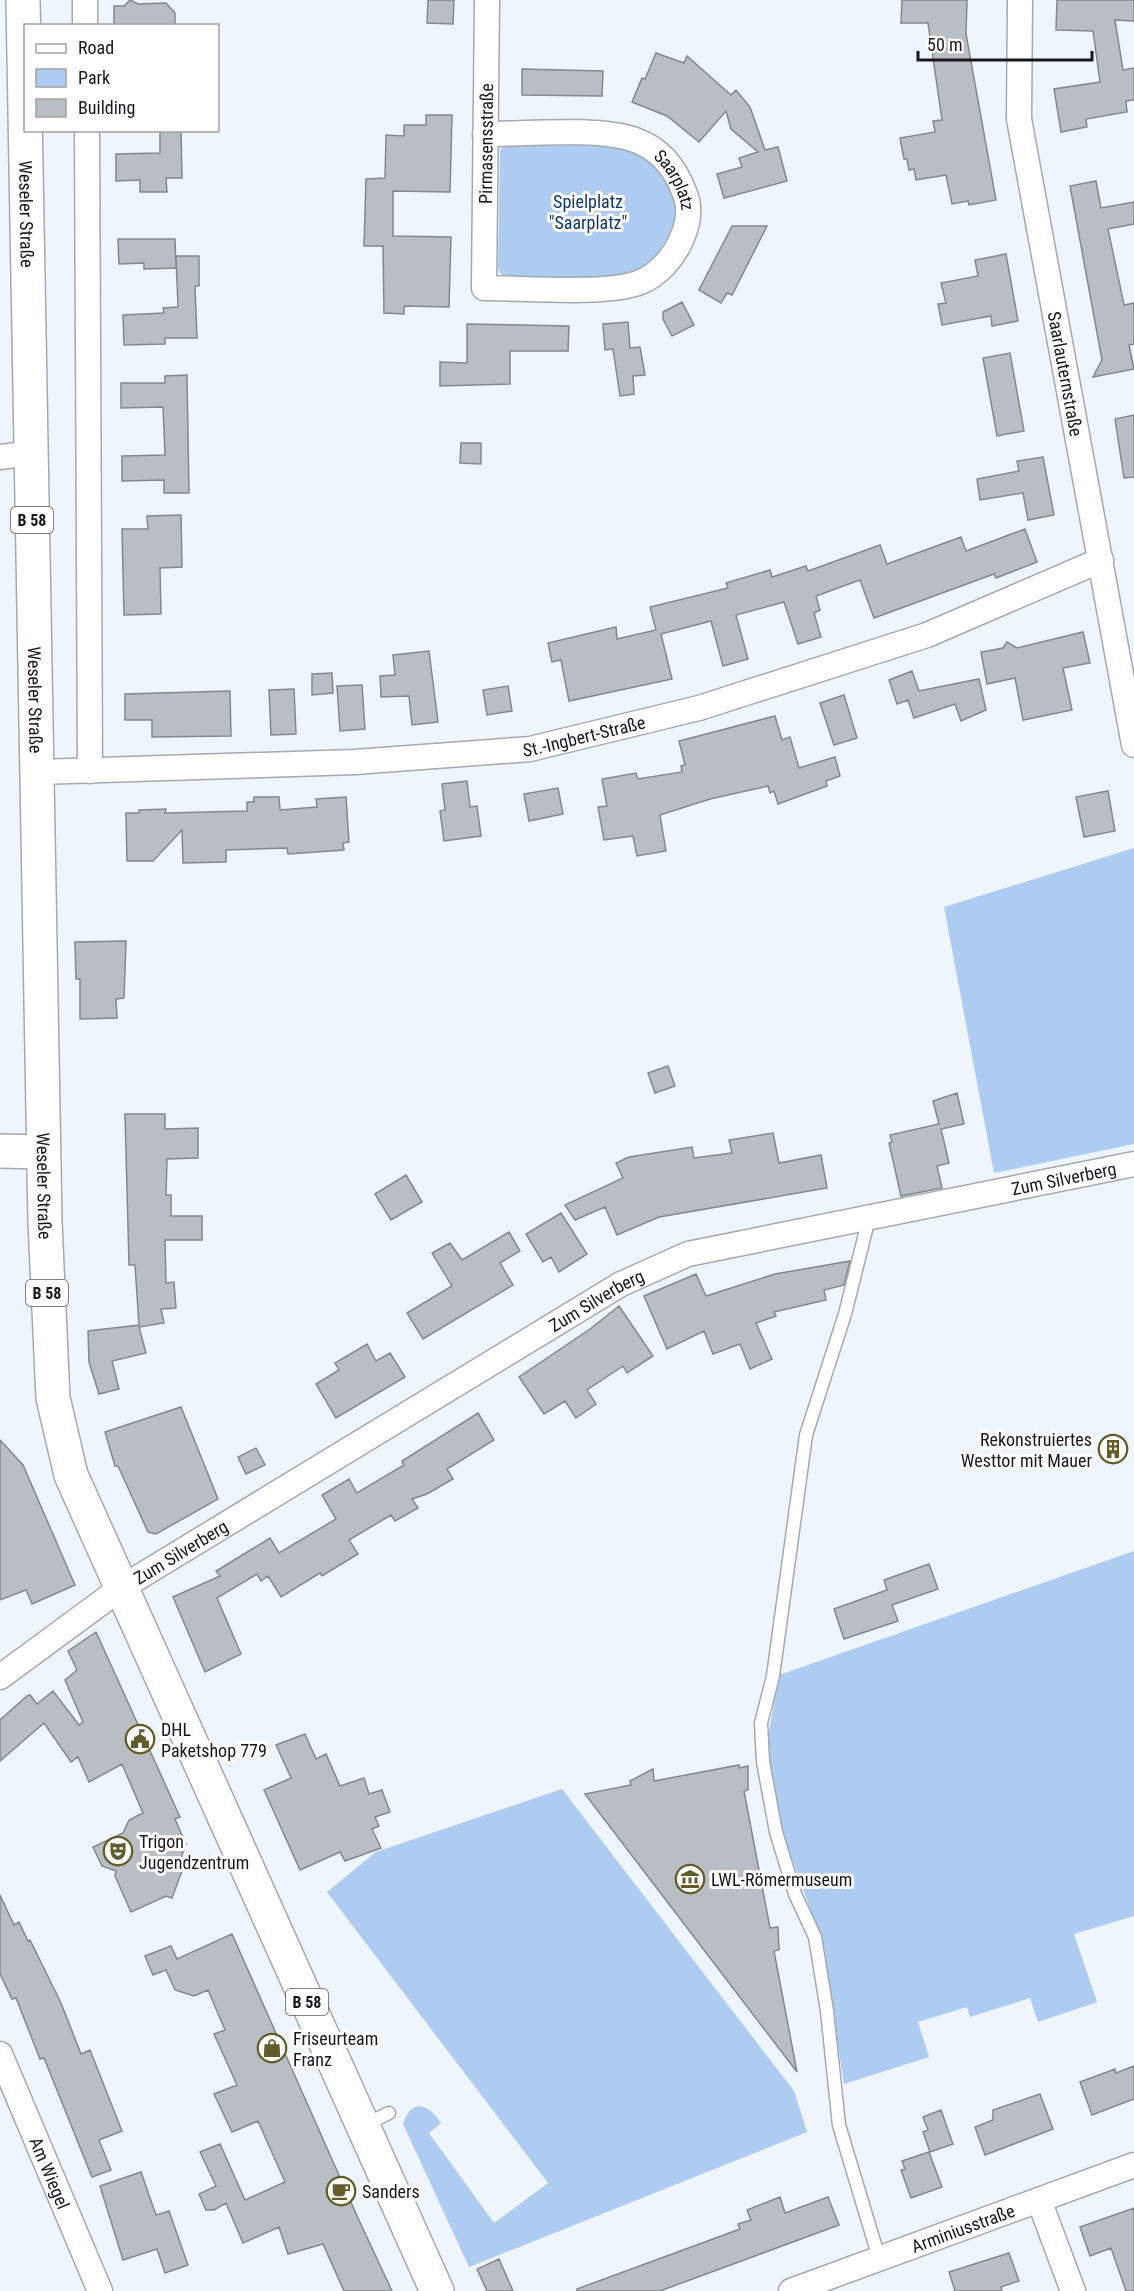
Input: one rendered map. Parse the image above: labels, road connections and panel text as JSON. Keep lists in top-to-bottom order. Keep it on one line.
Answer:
{"streets":{"main road":["Weseler Straße","B 58"],"street":["Pirmasensstraße","Saarplatz","Saarlauternstraße","St.-Ingbert-Straße","Zum Silverberg","Am Wiegel","Arminiusstraße"]},"crossings":[["Pirmasensstraße","Saarplatz"],["Weseler Straße","St.-Ingbert-Straße"],["Weseler Straße","Zum Silverberg"],["Saarlauternstraße","St.-Ingbert-Straße"]],"parks":["Spielplatz \"Saarplatz\""],"places":{"building":["Rekonstruiertes Westtor mit Mauer"],"public building":["DHL Paketshop 779"],"theatre":["Trigon Jugendzentrum"],"museum":["LWL-Römermuseum"],"shop":["Friseurteam Franz"],"cafe":["Sanders"]},"legend":["Road","Park","Building"],"scale_bar":"50 m"}
